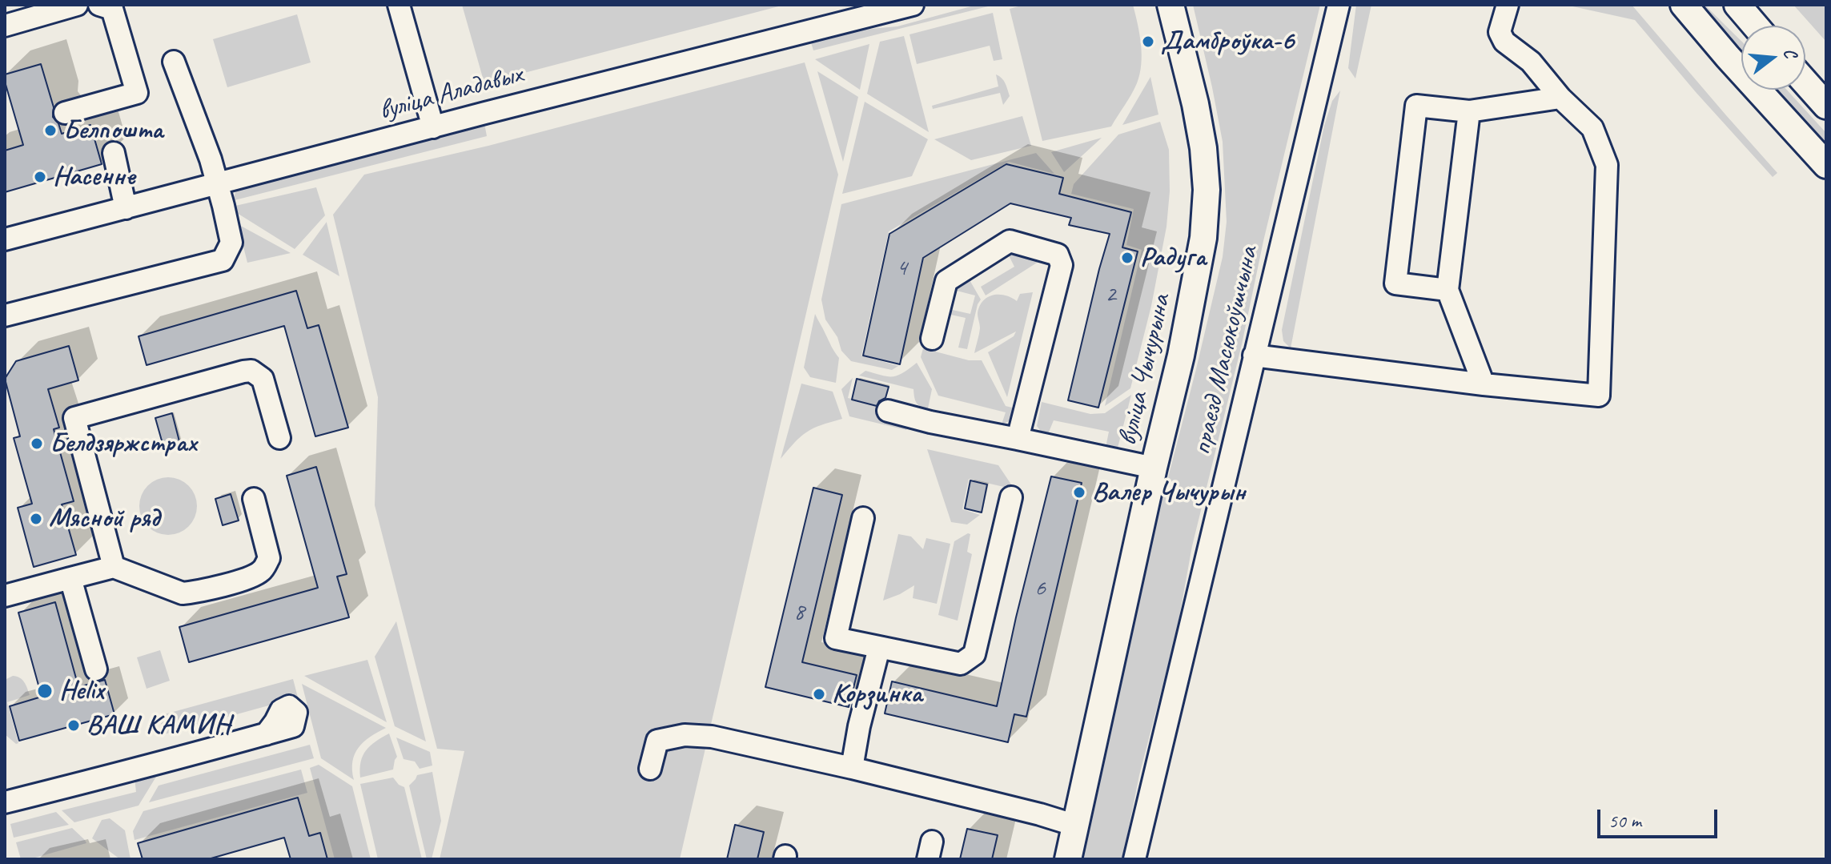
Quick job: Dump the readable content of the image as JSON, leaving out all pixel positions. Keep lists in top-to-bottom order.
{
  "streets": {
    "main road": ["вуліца Чычурына"],
    "street": ["вуліца Аладавых", "праезд Масюкоўшчына"]
  },
  "places": [
    "Дамброўка-6",
    "Белпошта",
    "Насенне",
    "Радуга",
    "Белдзяржстрах",
    "Валер Чычурын",
    "Мясной ряд",
    "Helix",
    "Корзинка",
    "ВАШ КАМИН"
  ],
  "house_numbers": [
    "4",
    "2",
    "6",
    "8"
  ],
  "scale_bar": "50 m",
  "north": "right"
}
